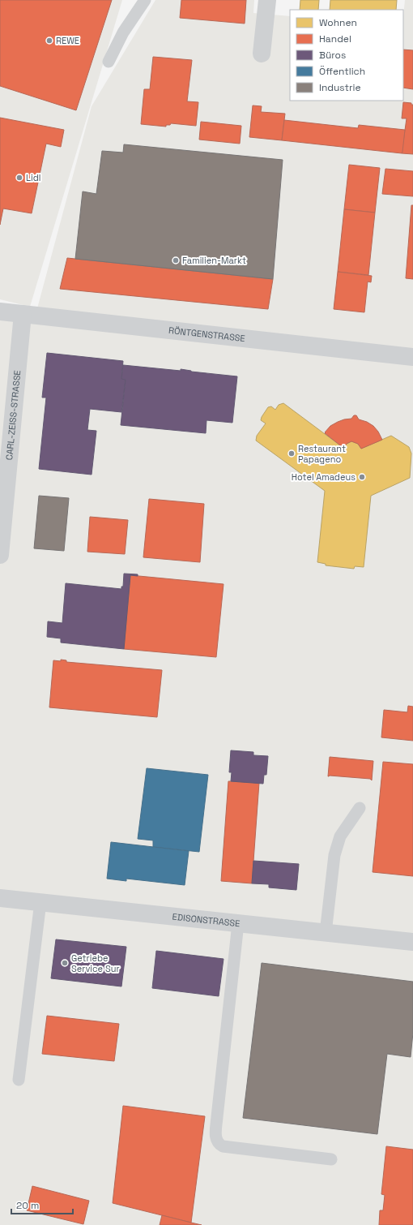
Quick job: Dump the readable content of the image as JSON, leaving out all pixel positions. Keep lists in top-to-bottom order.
{
  "streets": {
    "street": ["RÖNTGENSTRASSE", "CARL-ZEISS-STRASSE", "EDISONSTRASSE"]
  },
  "crossings": [
    ["RÖNTGENSTRASSE", "CARL-ZEISS-STRASSE"]
  ],
  "places": [
    "REWE",
    "Lidl",
    "Familien-Markt",
    "Restaurant Papageno",
    "Hotel Amadeus",
    "Getriebe Service Sur"
  ],
  "legend": [
    "Wohnen",
    "Handel",
    "Büros",
    "Öffentlich",
    "Industrie"
  ],
  "scale_bar": "20 m"
}
